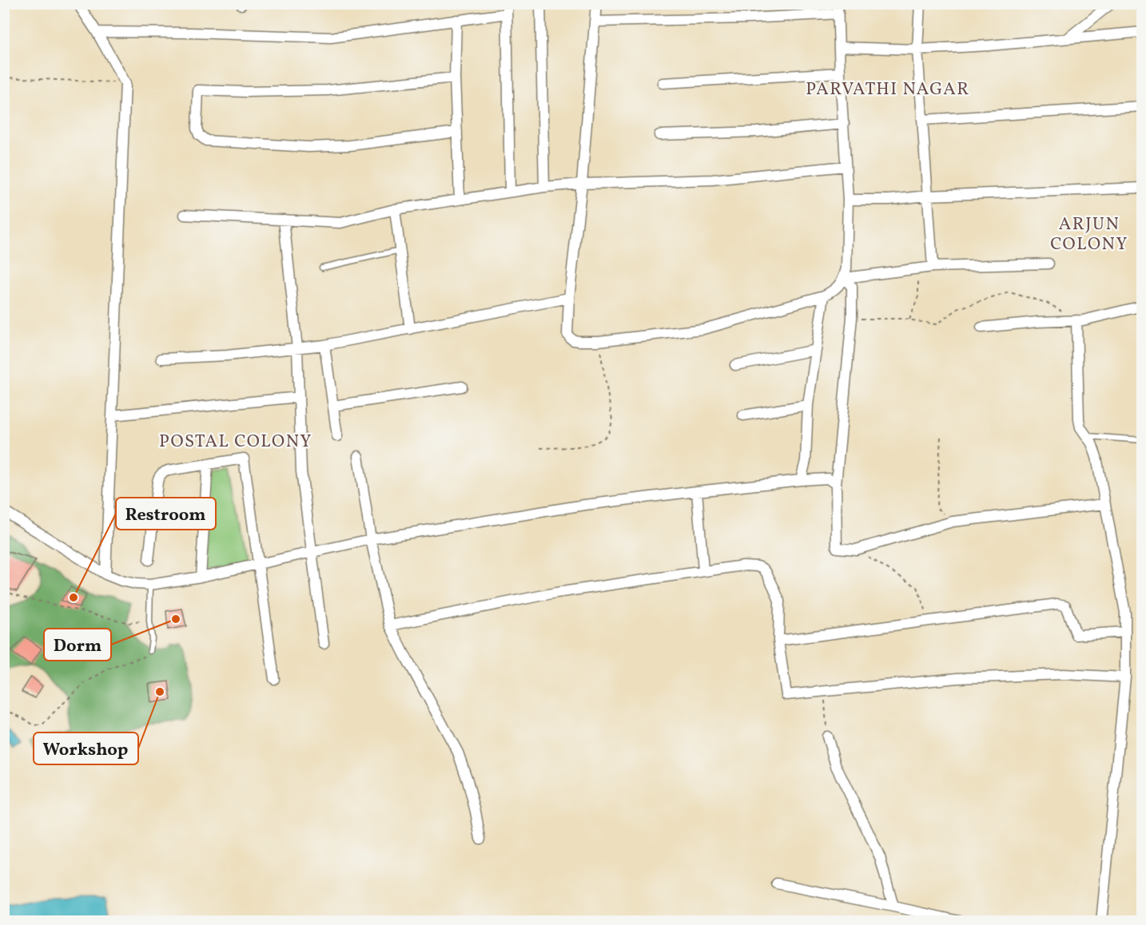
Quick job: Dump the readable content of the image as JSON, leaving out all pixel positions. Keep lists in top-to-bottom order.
{
  "districts": ["PARVATHI NAGAR", "ARJUN COLONY", "POSTAL COLONY"],
  "places": ["Restroom", "Dorm", "Workshop"]
}
